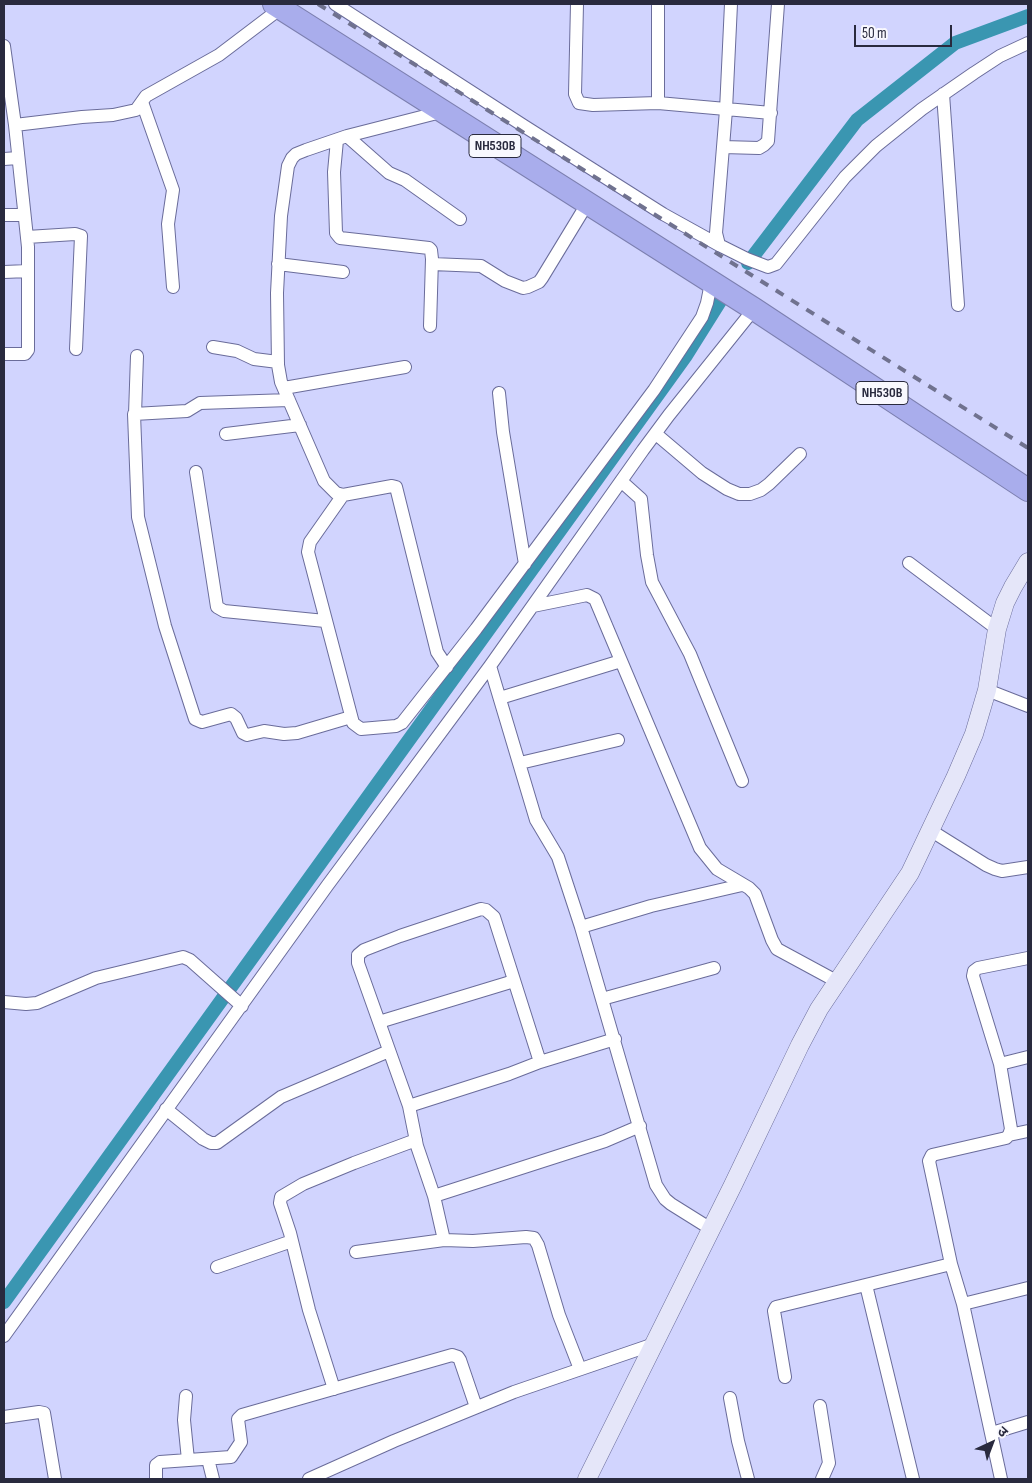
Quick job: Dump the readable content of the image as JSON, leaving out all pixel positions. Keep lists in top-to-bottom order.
{
  "streets": {
    "highway": ["NH530B"]
  },
  "scale_bar": "50 m",
  "north": "top right"
}
